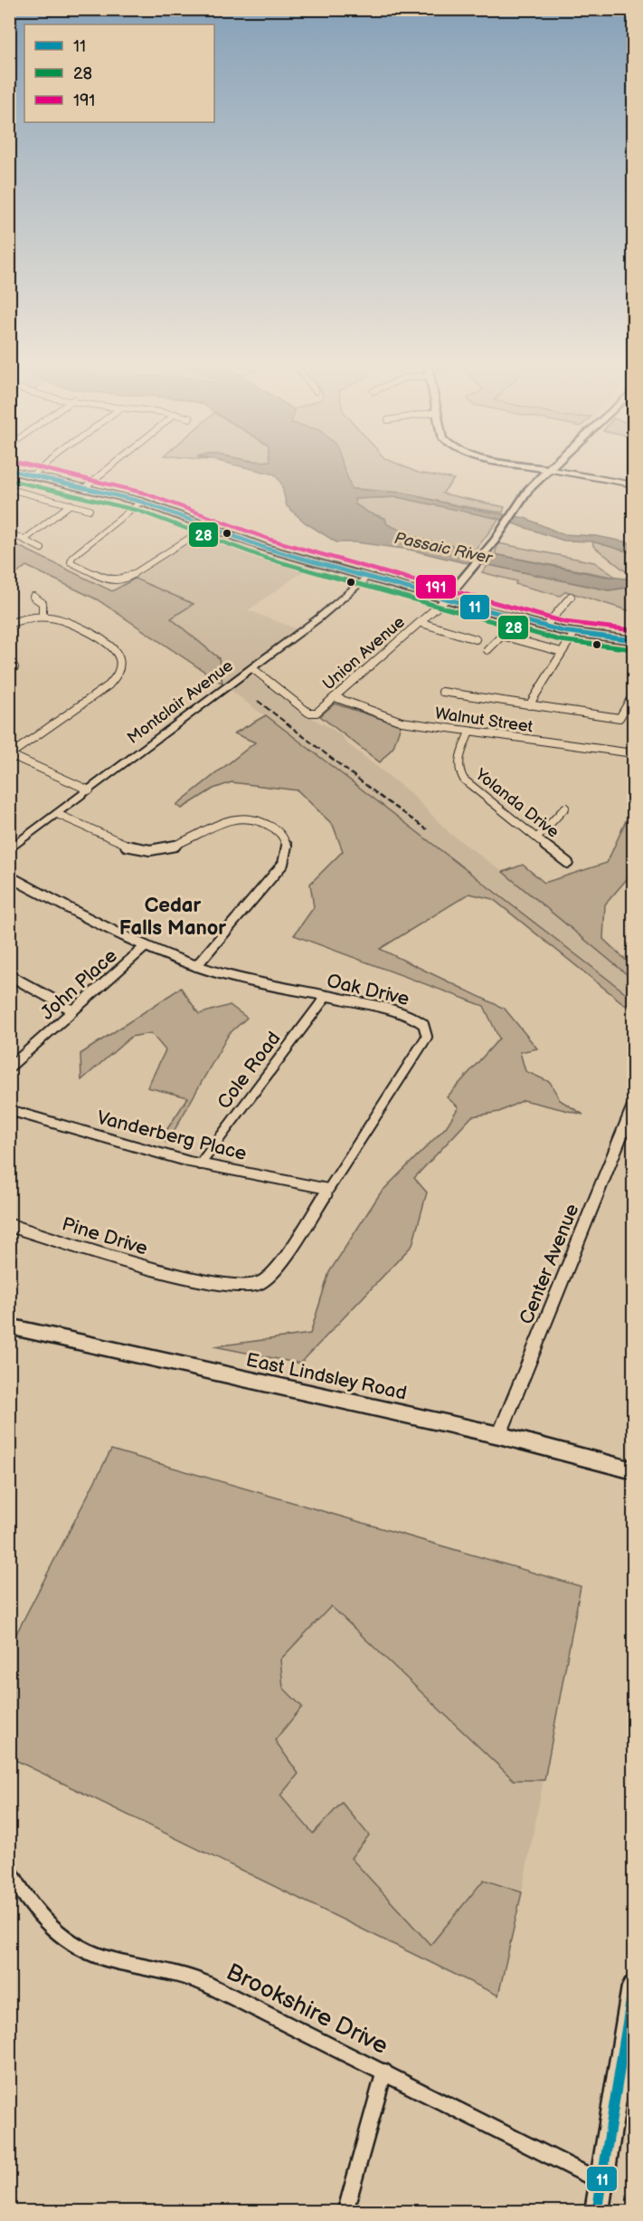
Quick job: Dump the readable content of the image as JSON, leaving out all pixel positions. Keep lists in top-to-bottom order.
{
  "streets": {
    "main road": ["Union Avenue", "East Lindsley Road"],
    "street": [
      "Montclair Avenue",
      "Walnut Street",
      "Yolanda Drive",
      "John Place",
      "Oak Drive",
      "Cole Road",
      "Vanderberg Place",
      "Pine Drive",
      "Center Avenue",
      "Brookshire Drive"
    ]
  },
  "crossings": [
    ["Union Avenue", "Montclair Avenue"],
    ["Union Avenue", "Walnut Street"],
    ["Walnut Street", "Yolanda Drive"],
    ["John Place", "Oak Drive"],
    ["Oak Drive", "Cole Road"],
    ["Oak Drive", "Vanderberg Place"],
    ["Oak Drive", "Pine Drive"],
    ["Cole Road", "Vanderberg Place"],
    ["Center Avenue", "East Lindsley Road"]
  ],
  "districts": ["Cedar Falls Manor"],
  "water": ["Passaic River"],
  "lines": ["transit line 191", "transit line 11", "transit line 28"],
  "legend": ["11", "28", "191"]
}
